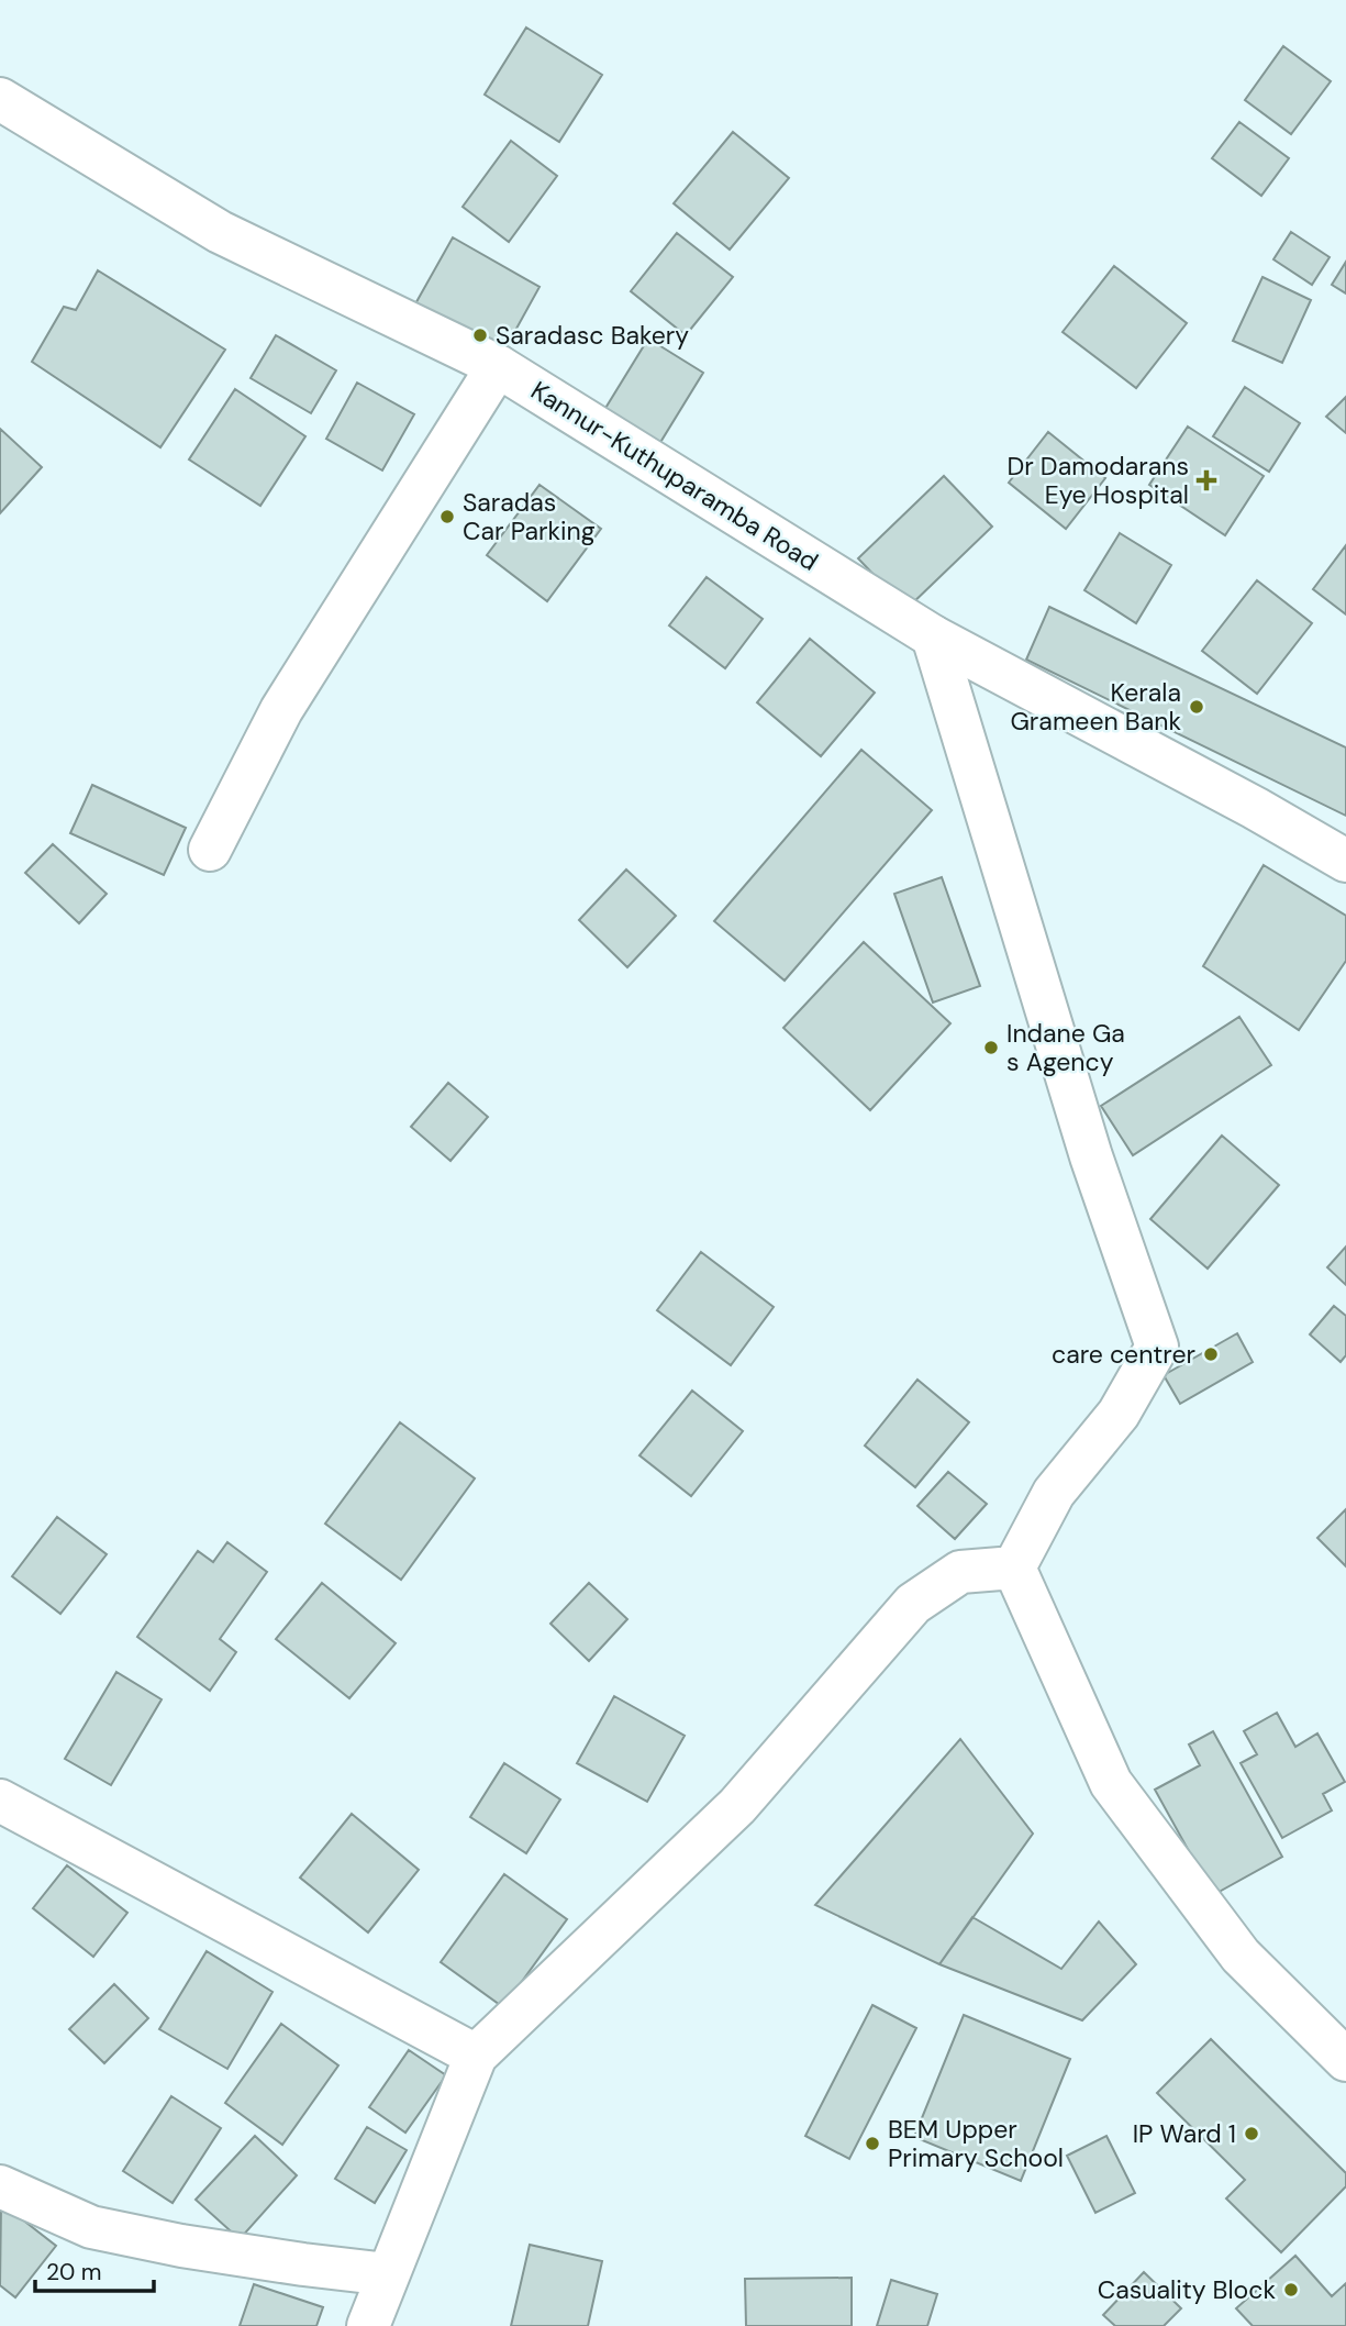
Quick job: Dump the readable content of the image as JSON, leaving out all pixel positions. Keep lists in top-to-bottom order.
{
  "streets": {
    "street": ["Kannur-Kuthuparamba Road"]
  },
  "places": {
    "other": [
      "Saradasc Bakery",
      "Saradas Car Parking",
      "Kerala Grameen Bank",
      "Indane Ga s Agency",
      "care centrer",
      "IP Ward 1",
      "BEM Upper Primary School",
      "Casuality Block"
    ],
    "health": ["Dr Damodarans Eye Hospital"]
  },
  "scale_bar": "20 m"
}
